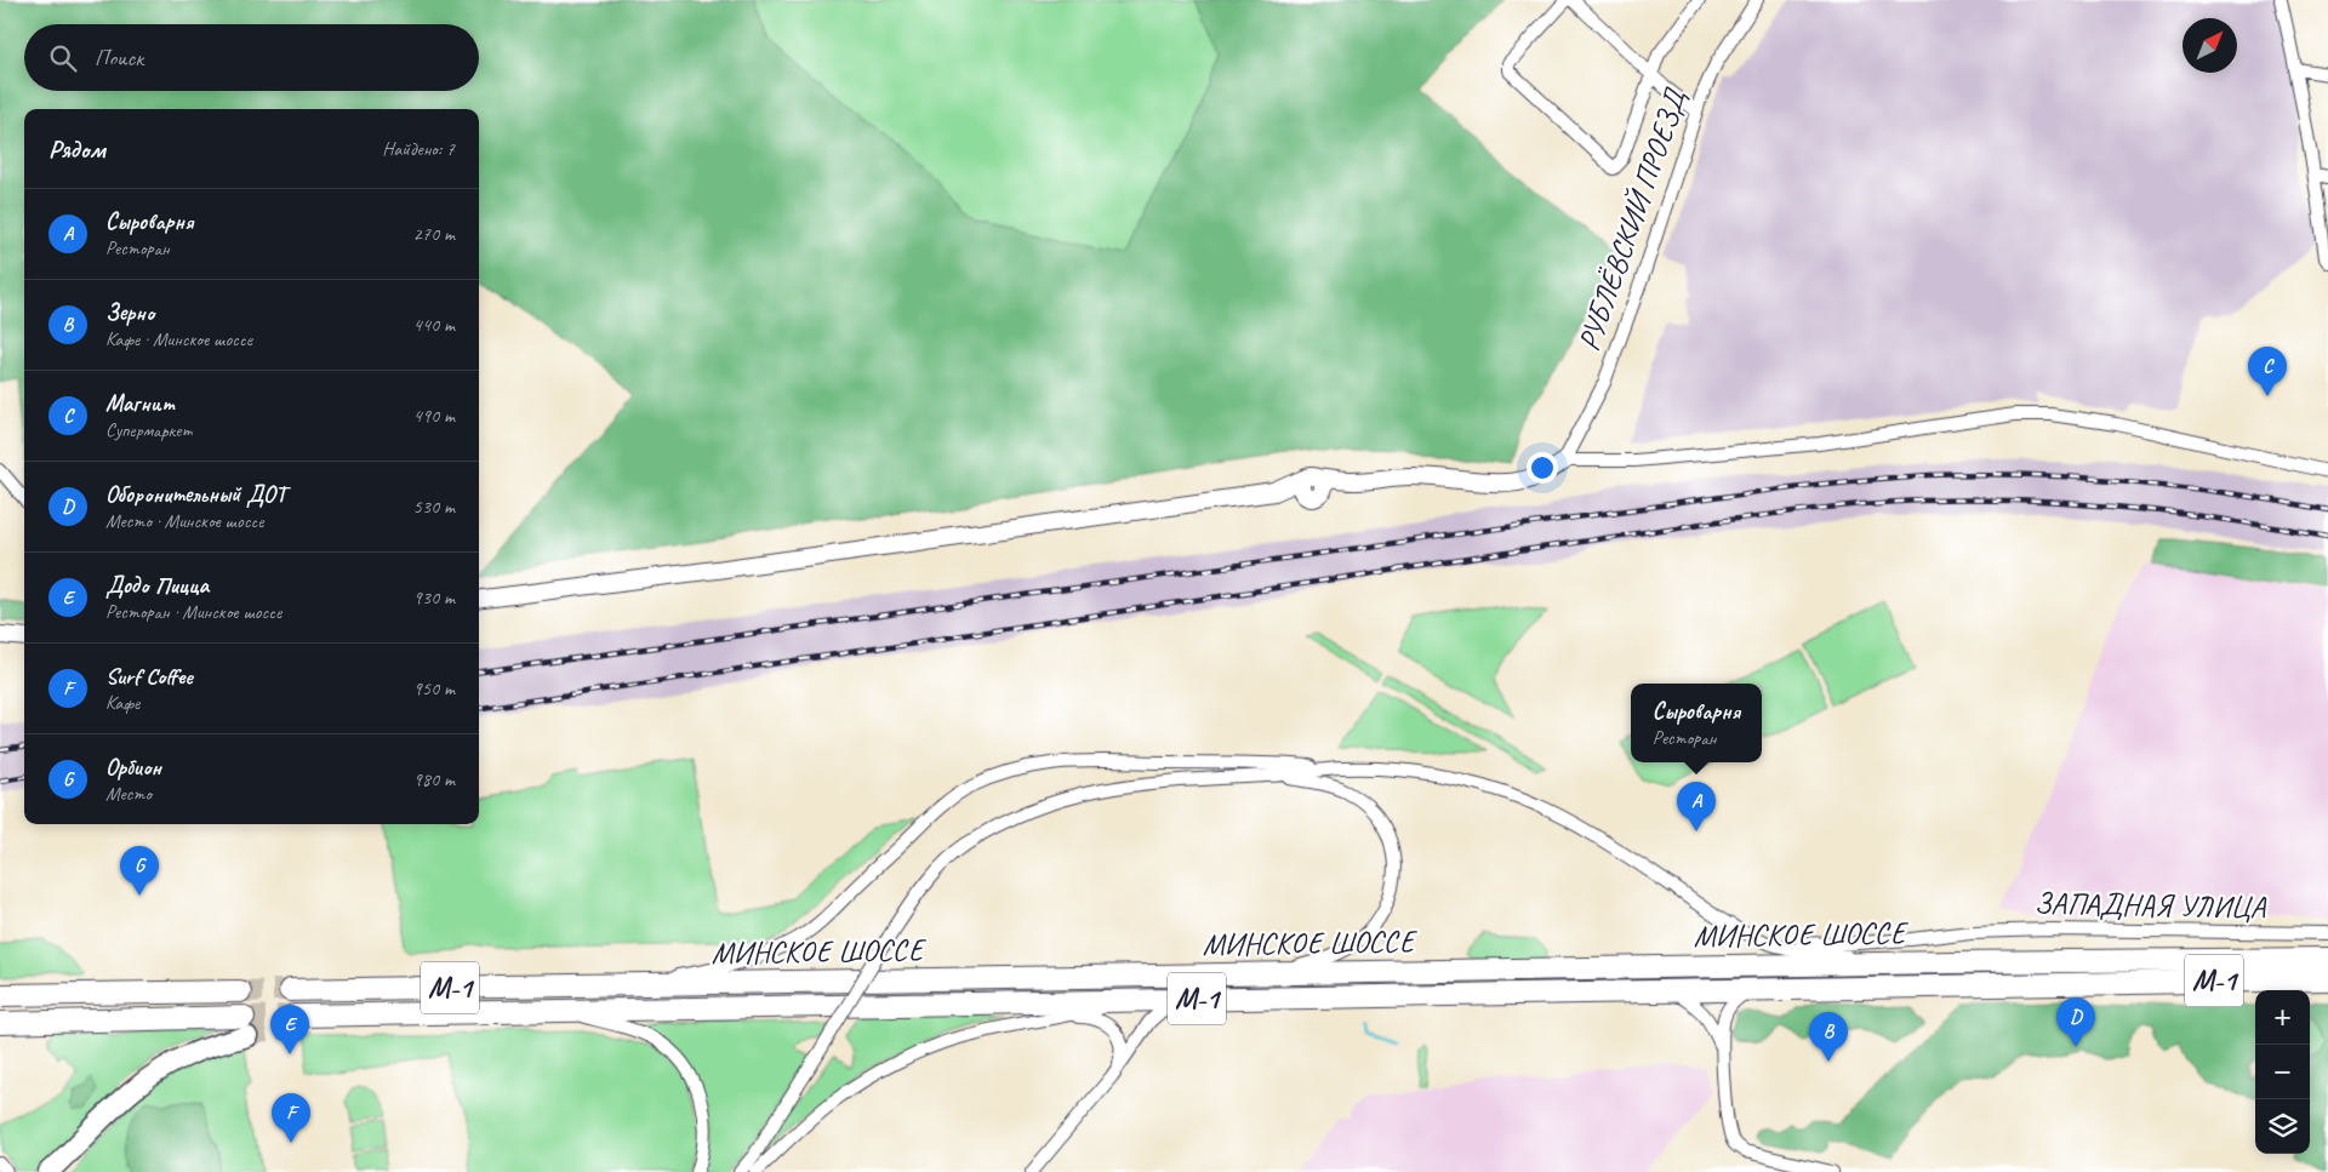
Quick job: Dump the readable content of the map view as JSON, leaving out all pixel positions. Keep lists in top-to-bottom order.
{
  "streets": {
    "highway": ["МИНСКОЕ ШОССЕ", "М-1"],
    "street": ["РУБЛЁВСКИЙ ПРОЕЗД", "ЗАПАДНАЯ УЛИЦА"]
  },
  "north": "top right",
  "page": {
    "search": "Поиск",
    "heading": ["Рядом", "Найдено: 7"],
    "list": [
      {
        "mark": "A",
        "name": "Сыроварня",
        "note": "Ресторан",
        "value": "270 m"
      },
      {
        "mark": "B",
        "name": "Зерно",
        "note": "Кафе · Минское шоссе",
        "value": "440 m"
      },
      {
        "mark": "C",
        "name": "Магнит",
        "note": "Супермаркет",
        "value": "490 m"
      },
      {
        "mark": "D",
        "name": "Оборонительный ДОТ",
        "note": "Место · Минское шоссе",
        "value": "530 m"
      },
      {
        "mark": "E",
        "name": "Додо Пицца",
        "note": "Ресторан · Минское шоссе",
        "value": "930 m"
      },
      {
        "mark": "F",
        "name": "Surf Coffee",
        "note": "Кафе",
        "value": "950 m"
      },
      {
        "mark": "G",
        "name": "Орбион",
        "note": "Место",
        "value": "980 m"
      }
    ],
    "pins": [
      "C",
      "A",
      "G",
      "D",
      "E",
      "B",
      "F"
    ],
    "popup": ["Сыроварня", "Ресторан"],
    "map_buttons": ["+", "−"]
  }
}
